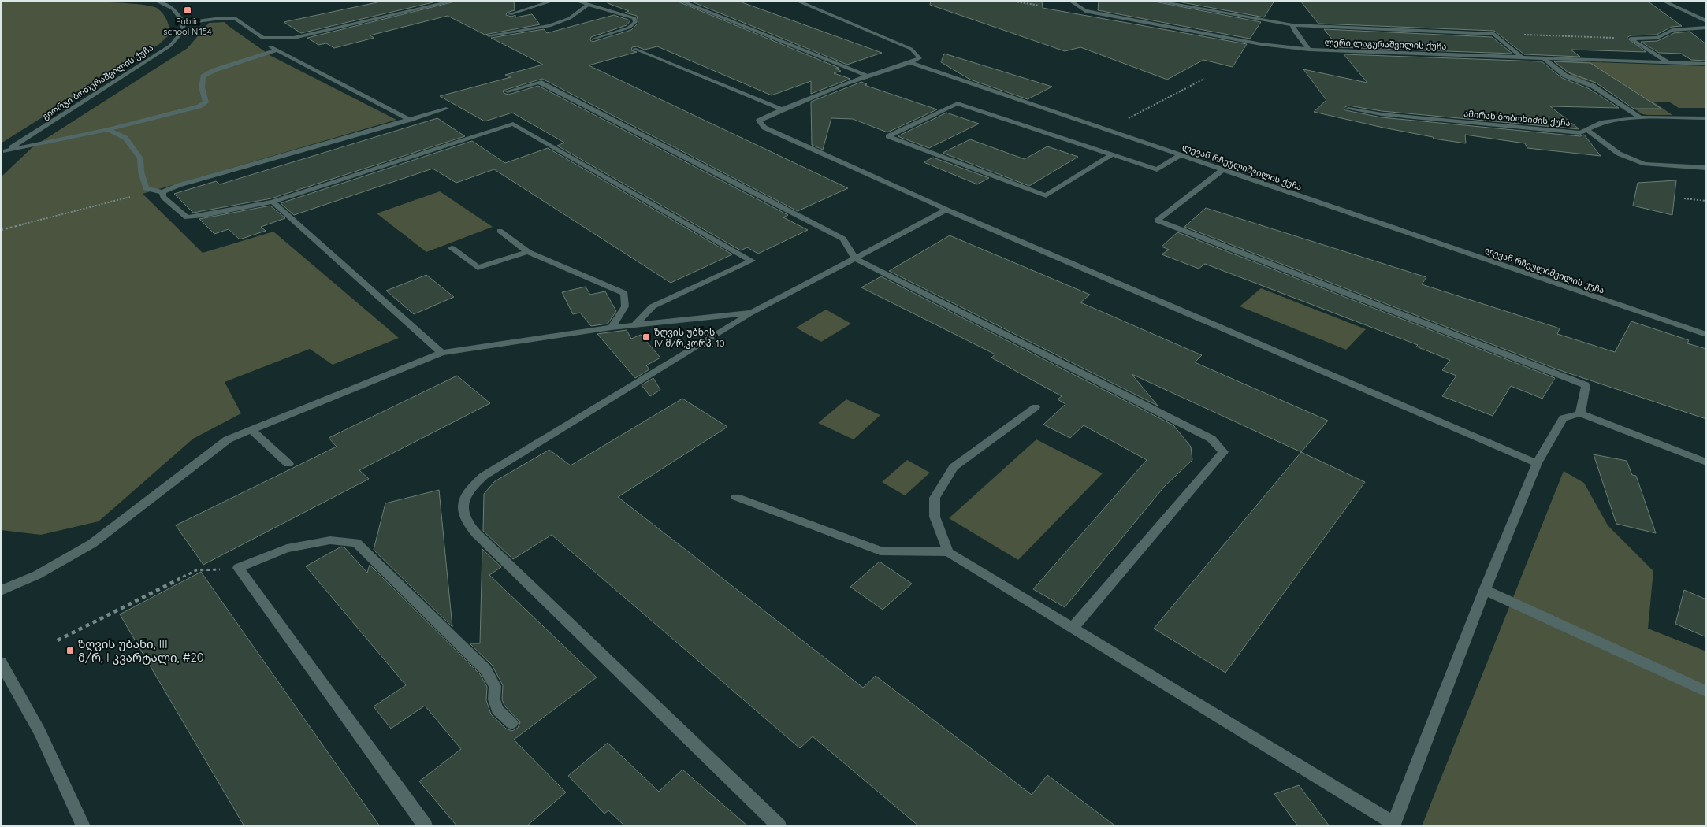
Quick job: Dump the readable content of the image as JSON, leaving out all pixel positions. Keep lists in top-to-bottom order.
{
  "streets": {
    "street": [
      "ლერი ლაგურაშვილის ქუჩა",
      "გიორგი ბოთერაშვილის ქუჩა",
      "ამირან ბობოხიძის ქუჩა",
      "ლევან რჩეულიშვილის ქუჩა"
    ]
  },
  "places": {
    "transit": ["Public school N.154", "ზღვის უბნის, IV მ/რ,კორპ. 10", "ზღვის უბანი, III მ/რ, I კვარტალი, #20"]
  }
}
